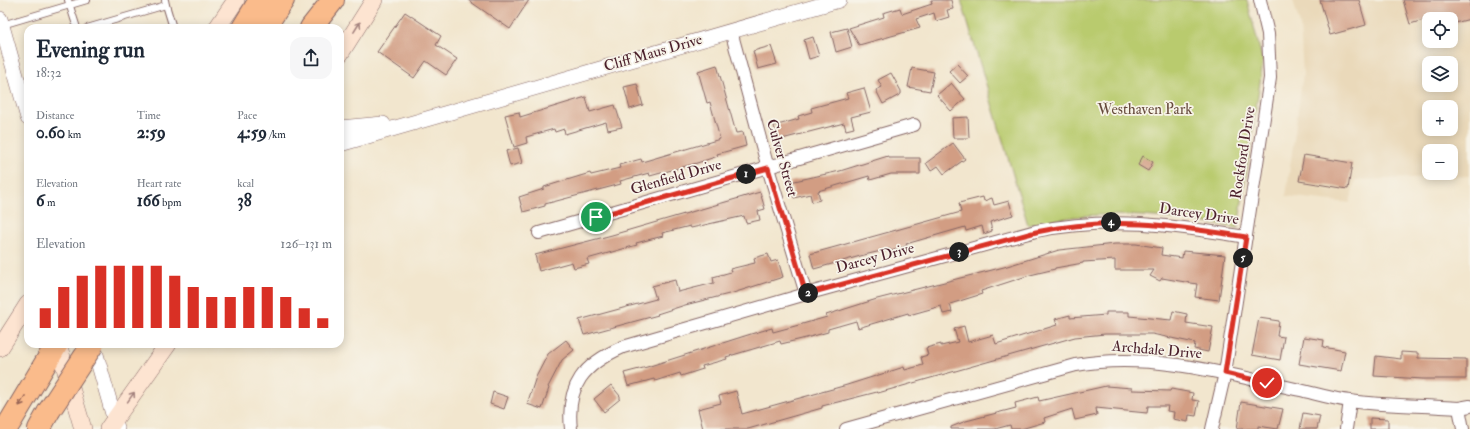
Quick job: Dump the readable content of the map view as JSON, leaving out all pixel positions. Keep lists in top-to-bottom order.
{
  "streets": {
    "street": [
      "Cliff Maus Drive",
      "Rockford Drive",
      "Culver Street",
      "Glenfield Drive",
      "Darcey Drive",
      "Archdale Drive"
    ]
  },
  "crossings": [
    ["Cliff Maus Drive", "Culver Street"],
    ["Rockford Drive", "Darcey Drive"],
    ["Rockford Drive", "Archdale Drive"],
    ["Culver Street", "Glenfield Drive"],
    ["Culver Street", "Darcey Drive"]
  ],
  "parks": ["Westhaven Park"],
  "page": {
    "map_buttons": ["+", "−"],
    "heading": ["Evening run", "18:32"],
    "stats": [
      ["Distance", "0.60 km"],
      ["Time", "2:59"],
      ["Pace", "4:59 /km"],
      ["Elevation", "6 m"],
      ["Heart rate", "166 bpm"],
      ["kcal", "38"]
    ],
    "pins": [
      "1",
      "4",
      "3",
      "5",
      "2"
    ],
    "chart": ["Elevation", "126–131 m"]
  }
}
